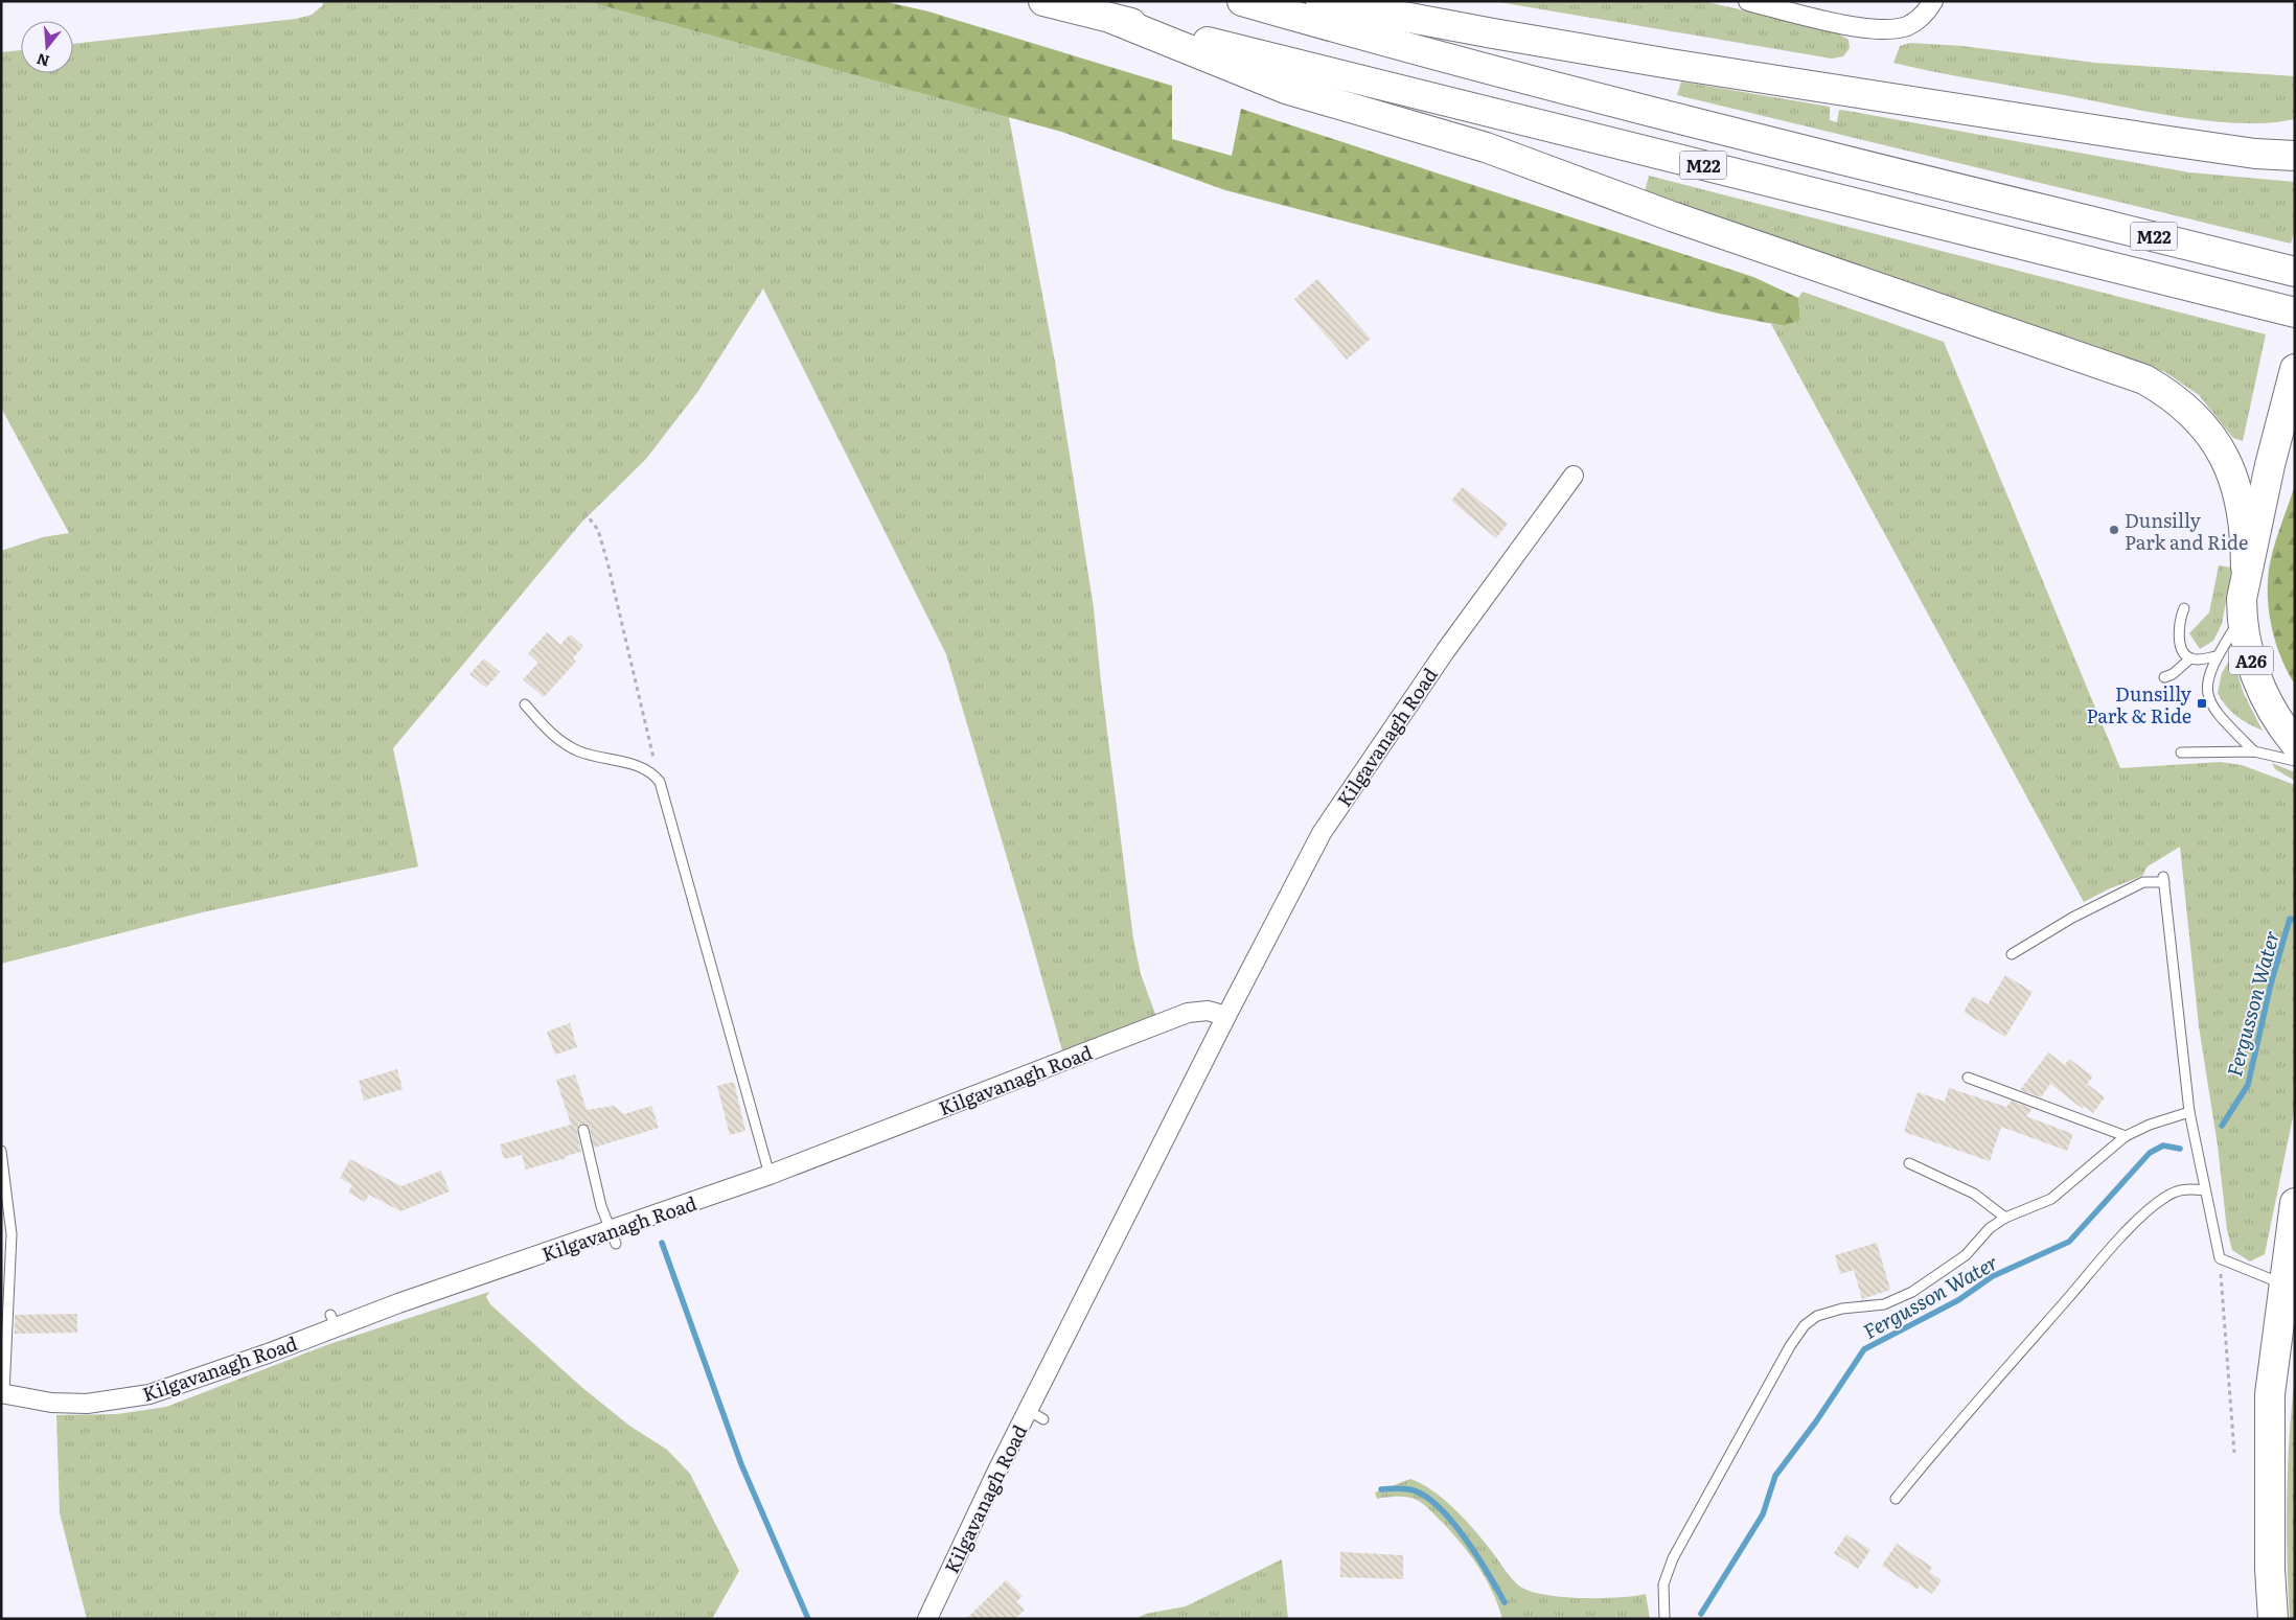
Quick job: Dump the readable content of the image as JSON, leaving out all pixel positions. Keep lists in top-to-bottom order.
{
  "streets": {
    "highway": ["M22", "A26"],
    "street": ["Kilgavanagh Road"]
  },
  "water": ["Fergusson Water"],
  "places": {
    "other": ["Dunsilly Park and Ride"],
    "transit": ["Dunsilly Park & Ride"]
  },
  "north": "bottom"
}
